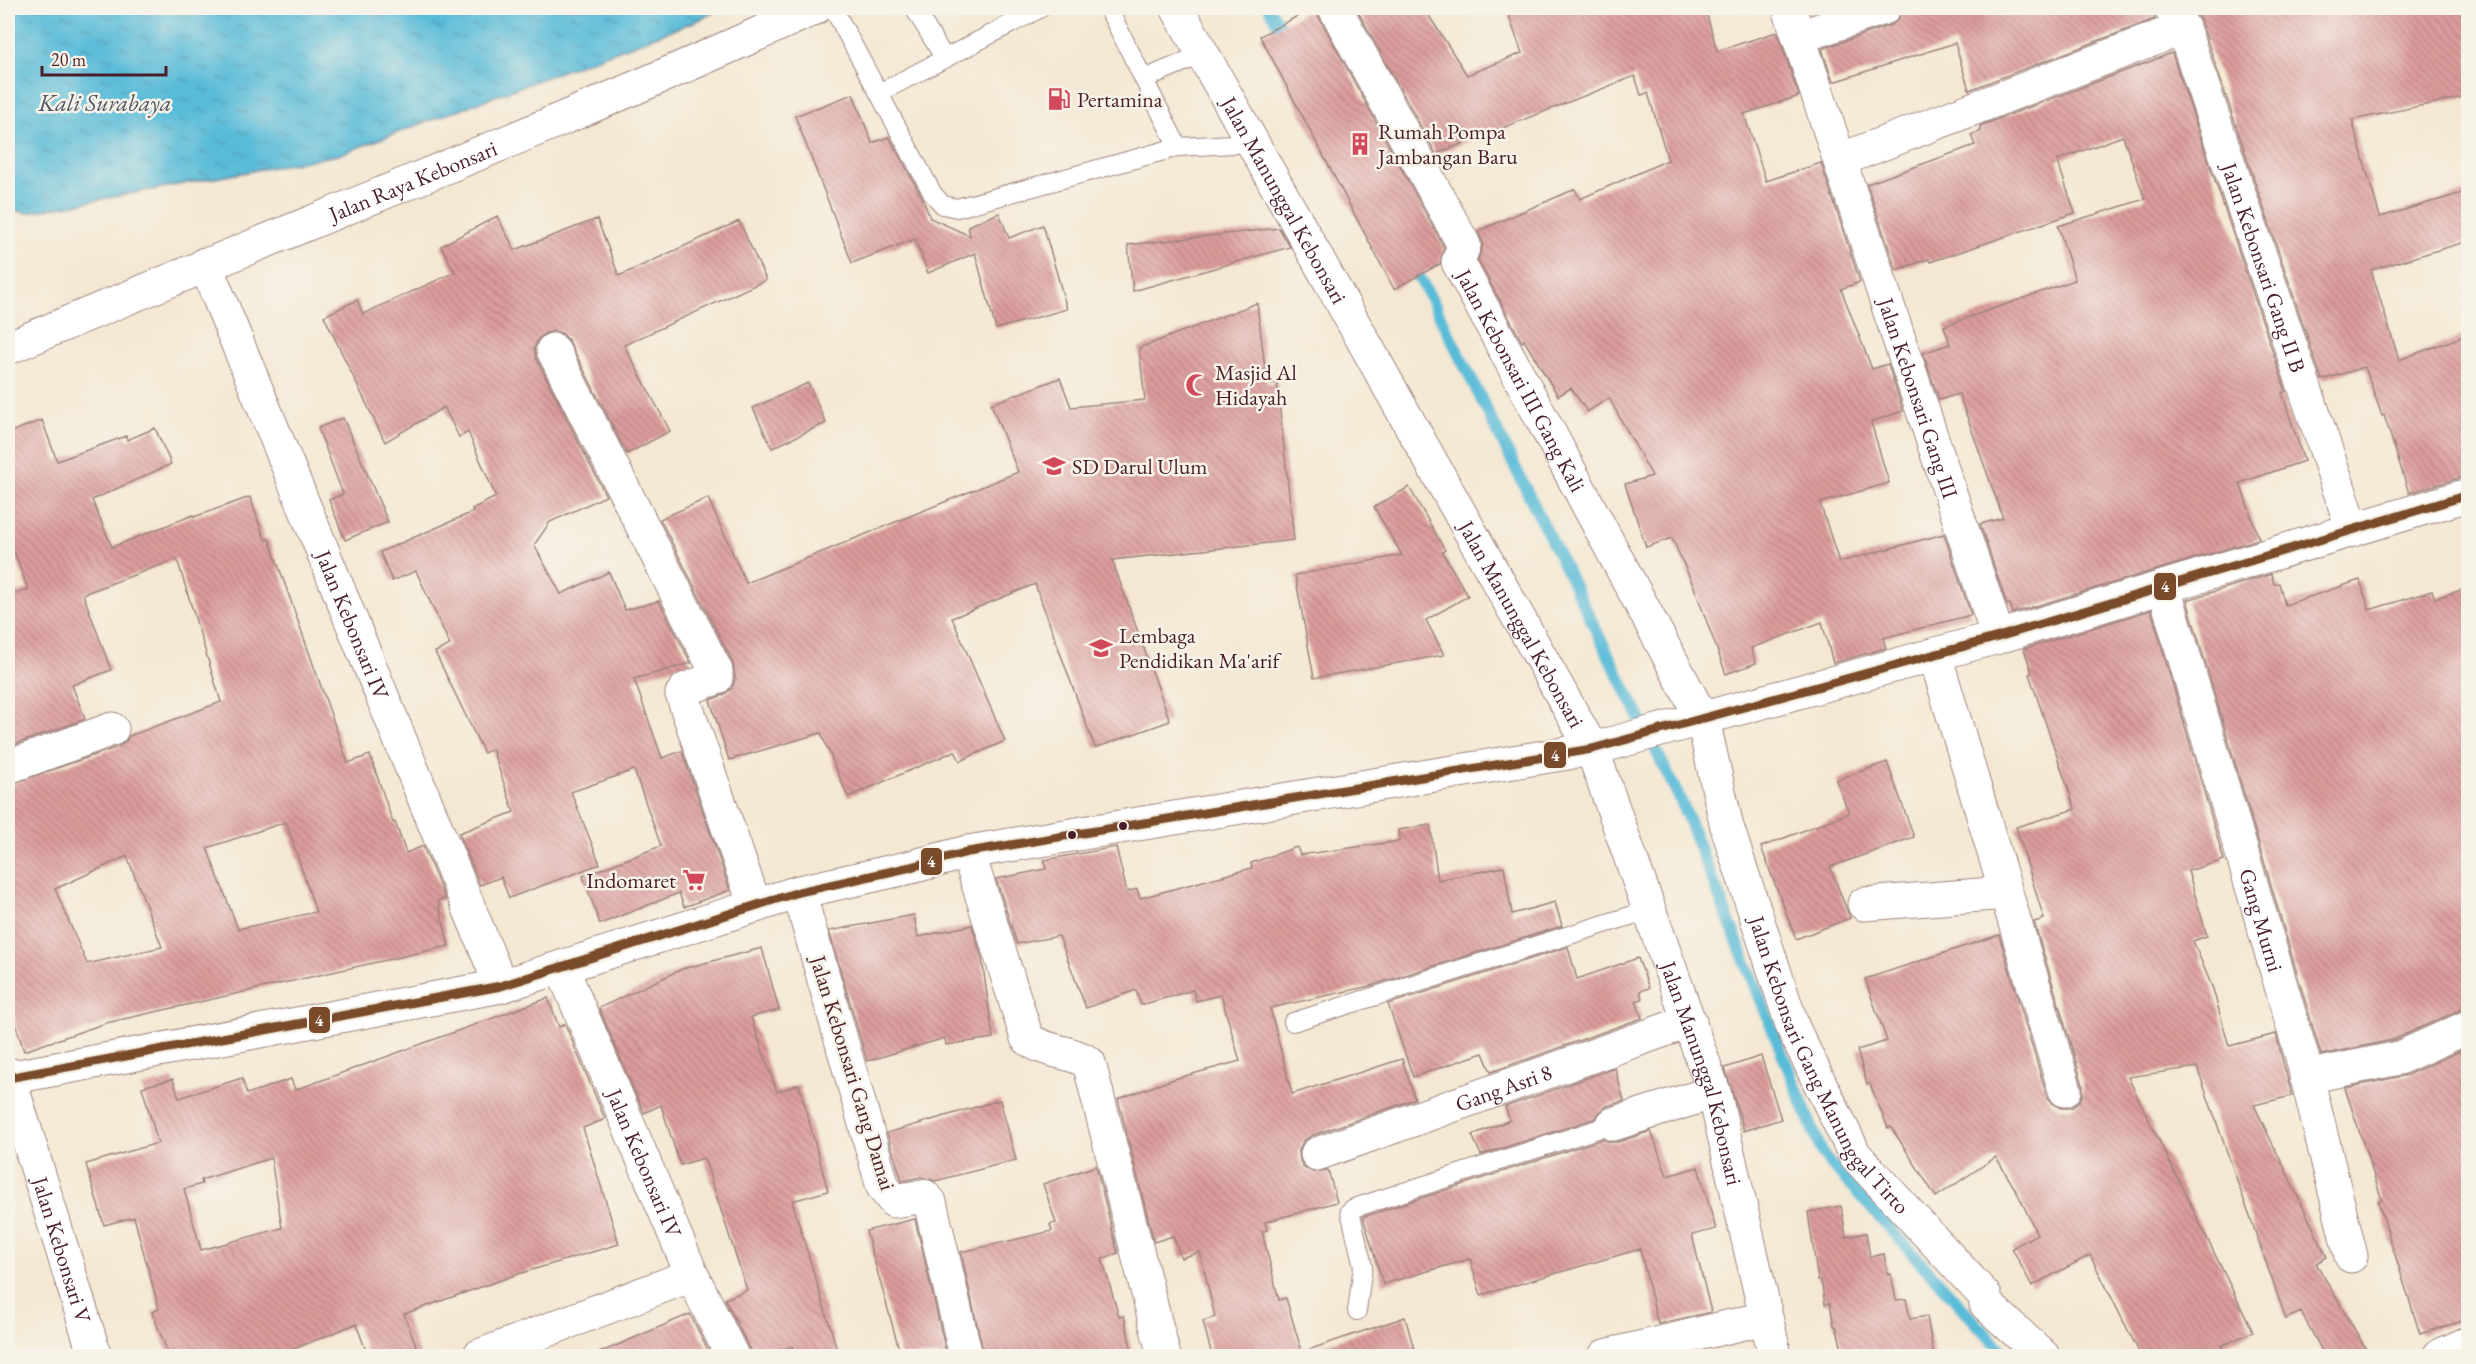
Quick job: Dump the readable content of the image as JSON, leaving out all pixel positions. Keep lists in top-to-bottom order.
{
  "streets": {
    "street": [
      "Jalan Raya Kebonsari",
      "Jalan Manunggal Kebonsari",
      "Jalan Kebonsari Gang II B",
      "Jalan Kebonsari III Gang Kali",
      "Jalan Kebonsari Gang III",
      "Jalan Kebonsari IV",
      "Gang Murni",
      "Jalan Kebonsari Gang Manunggal Tirto",
      "Jalan Kebonsari Gang Damai",
      "Gang Asri 8",
      "Jalan Kebonsari V"
    ]
  },
  "crossings": [
    ["Jalan Raya Kebonsari", "Jalan Kebonsari IV"],
    ["Jalan Manunggal Kebonsari", "Gang Asri 8"],
    ["Jalan Kebonsari III Gang Kali", "Jalan Kebonsari Gang Manunggal Tirto"]
  ],
  "water": ["Kali Surabaya"],
  "places": {
    "fuel station": ["Pertamina"],
    "building": ["Rumah Pompa Jambangan Baru"],
    "mosque": ["Masjid Al Hidayah"],
    "school or university": ["SD Darul Ulum", "Lembaga Pendidikan Ma'arif"],
    "supermarket": ["Indomaret"]
  },
  "lines": ["transit line 4"],
  "scale_bar": "20 m"
}
